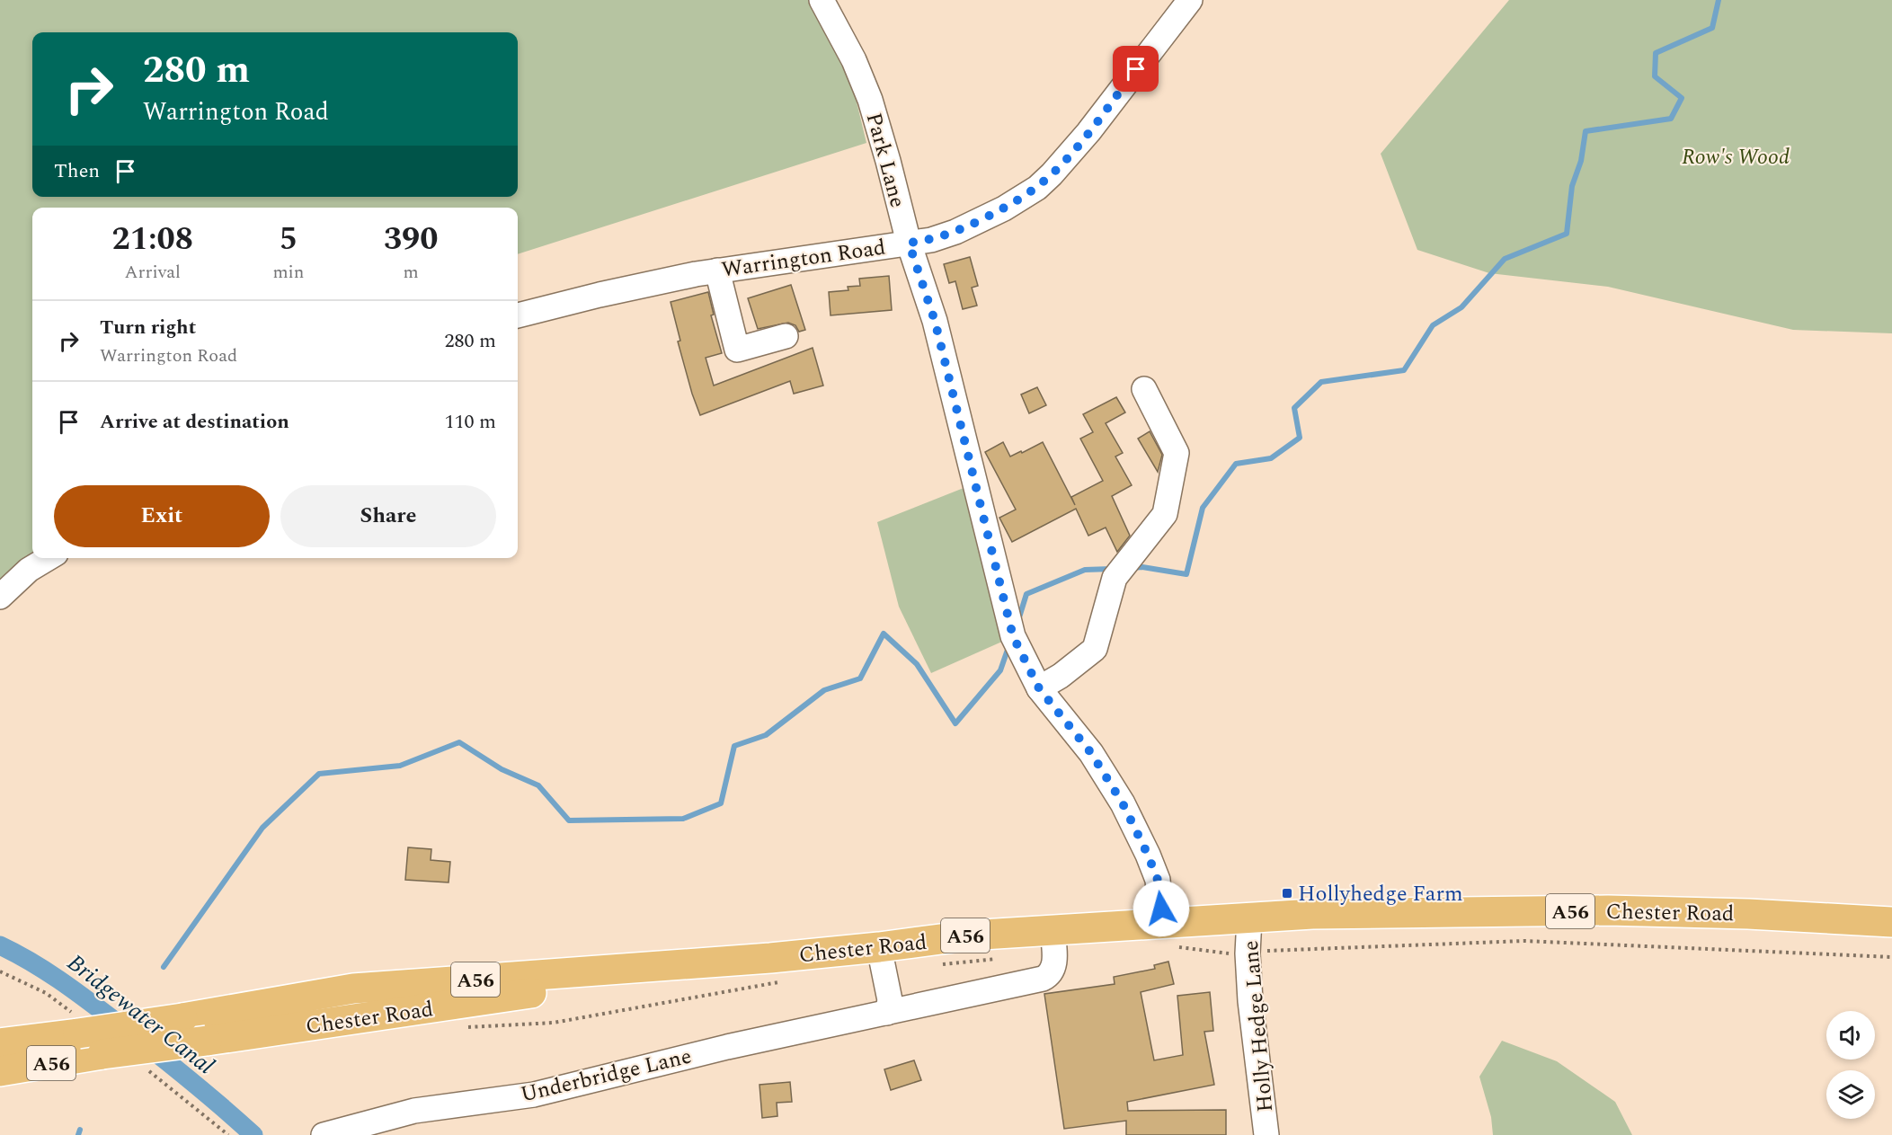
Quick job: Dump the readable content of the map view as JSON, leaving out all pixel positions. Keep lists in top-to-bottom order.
{
  "streets": {
    "highway": ["A56", "Chester Road"],
    "street": [
      "Park Lane",
      "Warrington Road",
      "Holly Hedge Lane",
      "Underbridge Lane"
    ]
  },
  "crossings": [
    ["Park Lane", "Warrington Road"],
    ["Park Lane", "Chester Road"],
    ["Chester Road", "Holly Hedge Lane"],
    ["Chester Road", "Underbridge Lane"]
  ],
  "water": ["Bridgewater Canal"],
  "parks": ["Row's Wood"],
  "places": {
    "transit": ["Hollyhedge Farm"]
  },
  "page": {
    "turn": ["280 m", "Warrington Road"],
    "then": "Then",
    "eta": [
      "21:08",
      "Arrival",
      "5",
      "min",
      "390",
      "m"
    ],
    "list": [
      {
        "name": "Turn right",
        "note": "Warrington Road",
        "value": "280 m"
      },
      {
        "name": "Arrive at destination",
        "value": "110 m"
      }
    ],
    "buttons": ["Exit", "Share"]
  }
}
